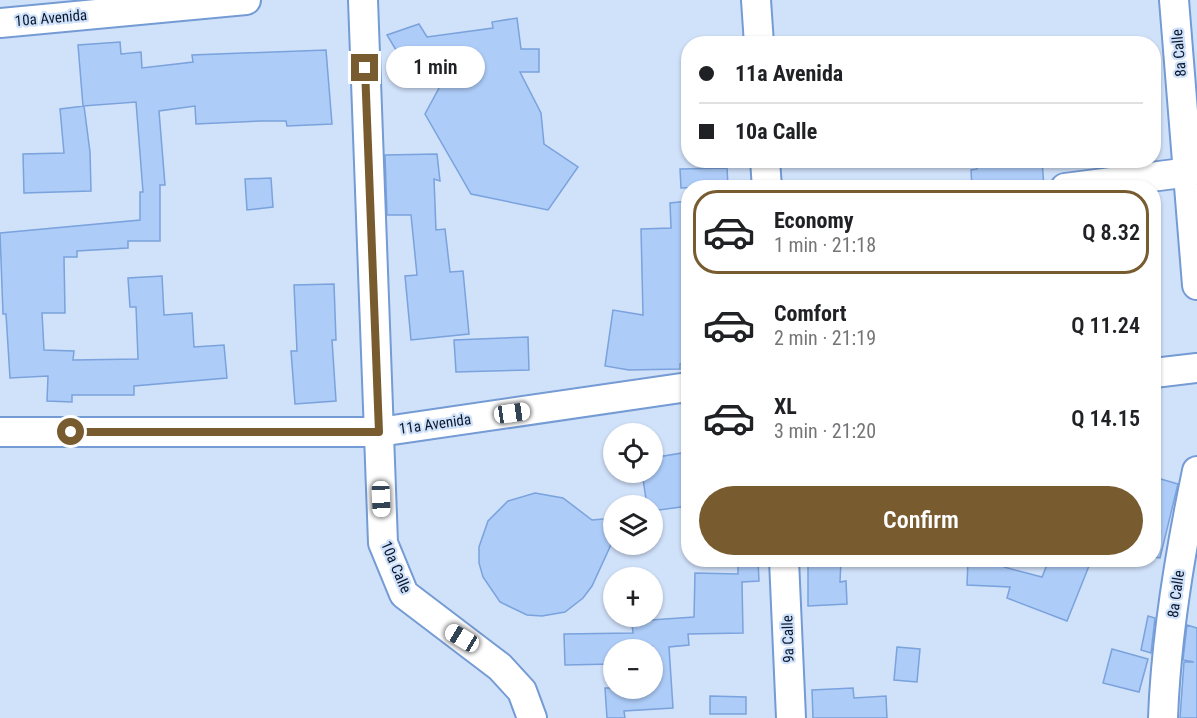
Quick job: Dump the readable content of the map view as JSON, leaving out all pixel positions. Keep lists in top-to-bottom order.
{
  "streets": {
    "street": [
      "10a Avenida",
      "8a Calle",
      "11a Avenida",
      "10a Calle",
      "9a Calle"
    ]
  },
  "crossings": [
    ["11a Avenida", "10a Calle"]
  ],
  "page": {
    "banner": ["11a Avenida", "10a Calle"],
    "bubble": "1 min",
    "list": [
      {
        "name": "Economy",
        "note": "1 min · 21:18",
        "value": "Q 8.32"
      },
      {
        "name": "Comfort",
        "note": "2 min · 21:19",
        "value": "Q 11.24"
      },
      {
        "name": "XL",
        "note": "3 min · 21:20",
        "value": "Q 14.15"
      }
    ],
    "map_buttons": ["+", "−"],
    "buttons": "Confirm"
  }
}
